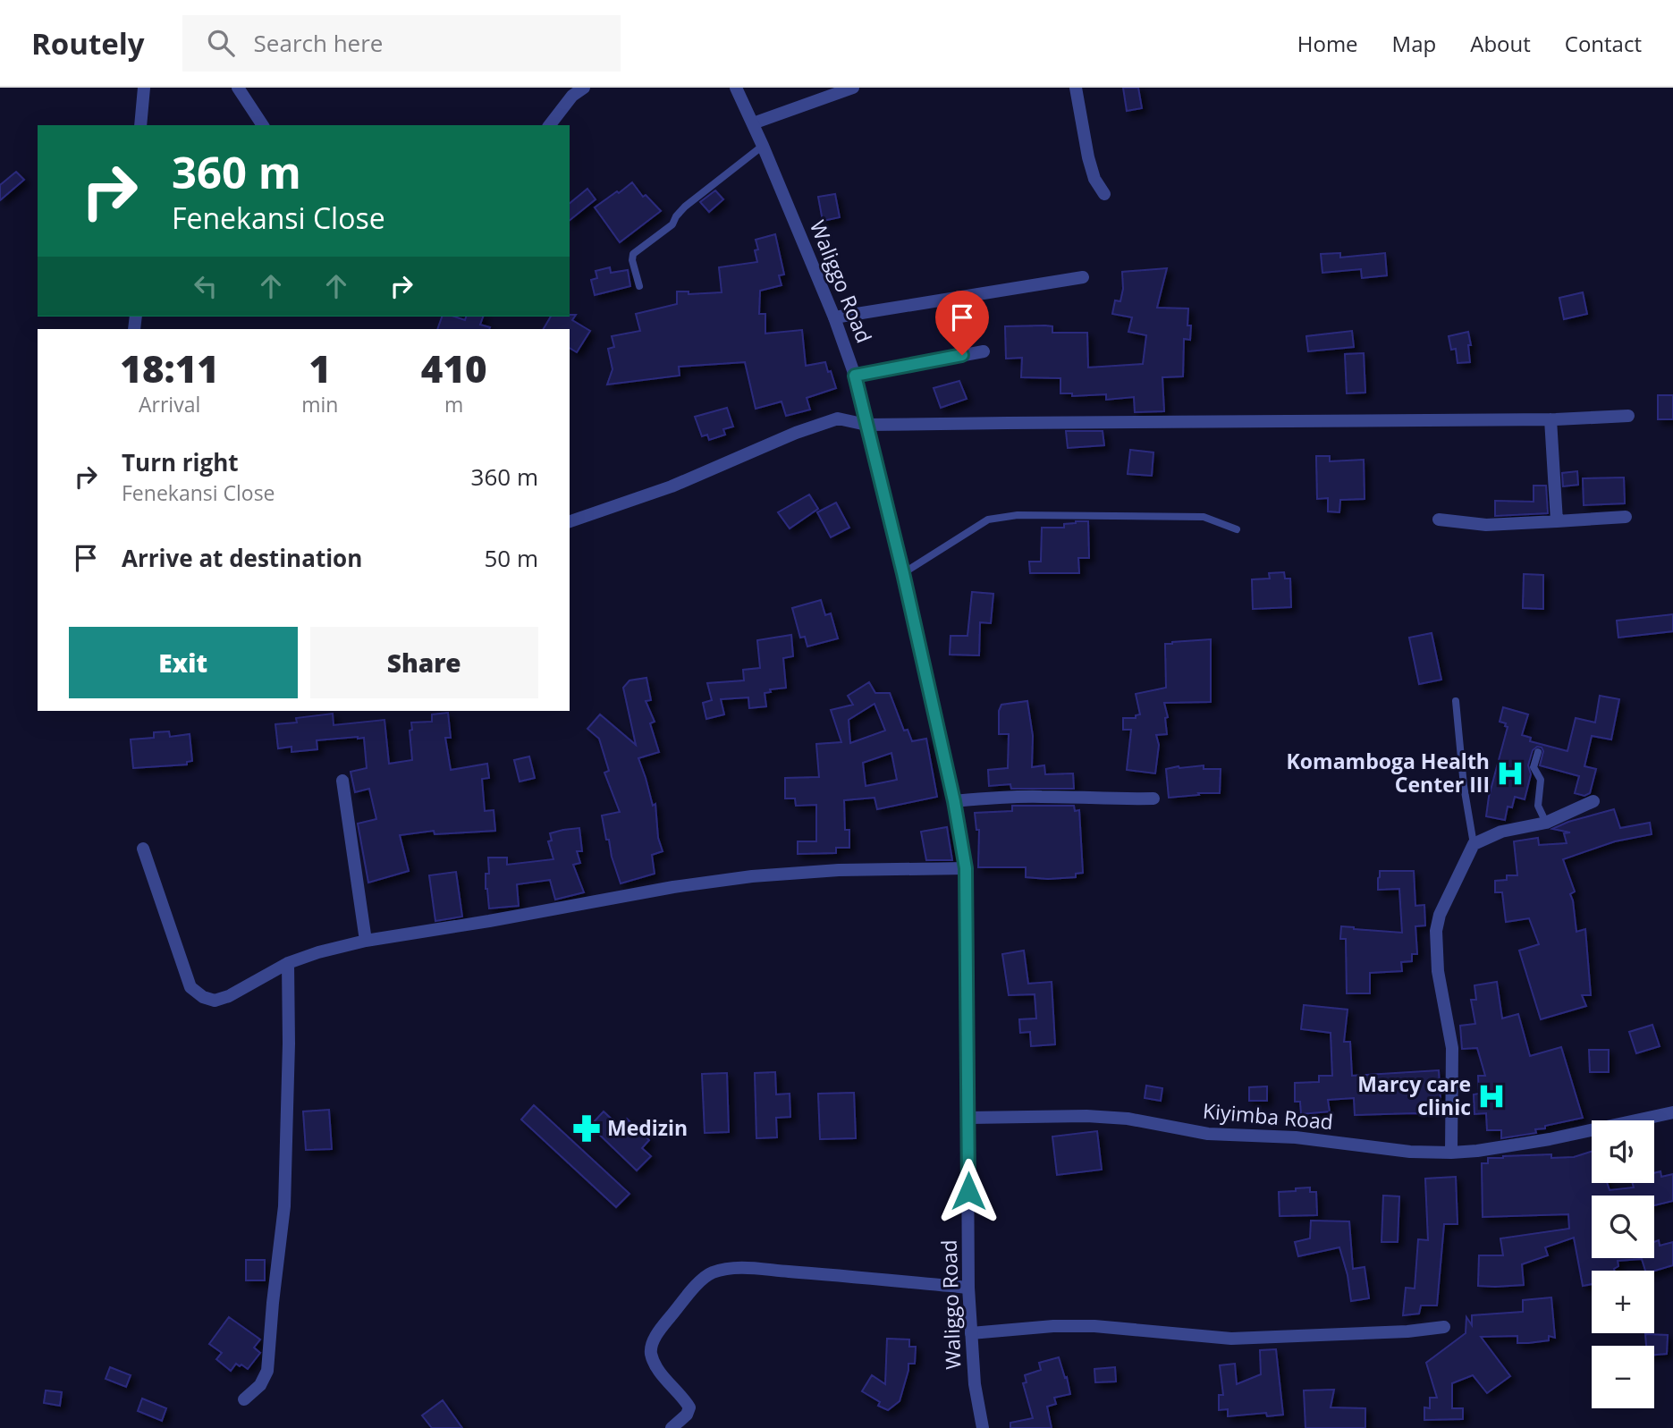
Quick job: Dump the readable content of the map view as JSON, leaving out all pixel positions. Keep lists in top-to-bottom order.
{
  "streets": {
    "street": ["Waliggo Road", "Kiyimba Road"]
  },
  "crossings": [
    ["Waliggo Road", "Kiyimba Road"]
  ],
  "places": {
    "hospital": ["Komamboga Health Center III", "Marcy care clinic"],
    "pharmacy": ["Medizin"]
  },
  "page": {
    "header": "Routely",
    "search": "Search here",
    "nav": [
      "Home",
      "Map",
      "About",
      "Contact"
    ],
    "turn": ["360 m", "Fenekansi Close"],
    "eta": [
      "18:11",
      "Arrival",
      "1",
      "min",
      "410",
      "m"
    ],
    "list": [
      {
        "name": "Turn right",
        "note": "Fenekansi Close",
        "value": "360 m"
      },
      {
        "name": "Arrive at destination",
        "value": "50 m"
      }
    ],
    "buttons": ["Exit", "Share"],
    "map_buttons": ["+", "−"]
  }
}
